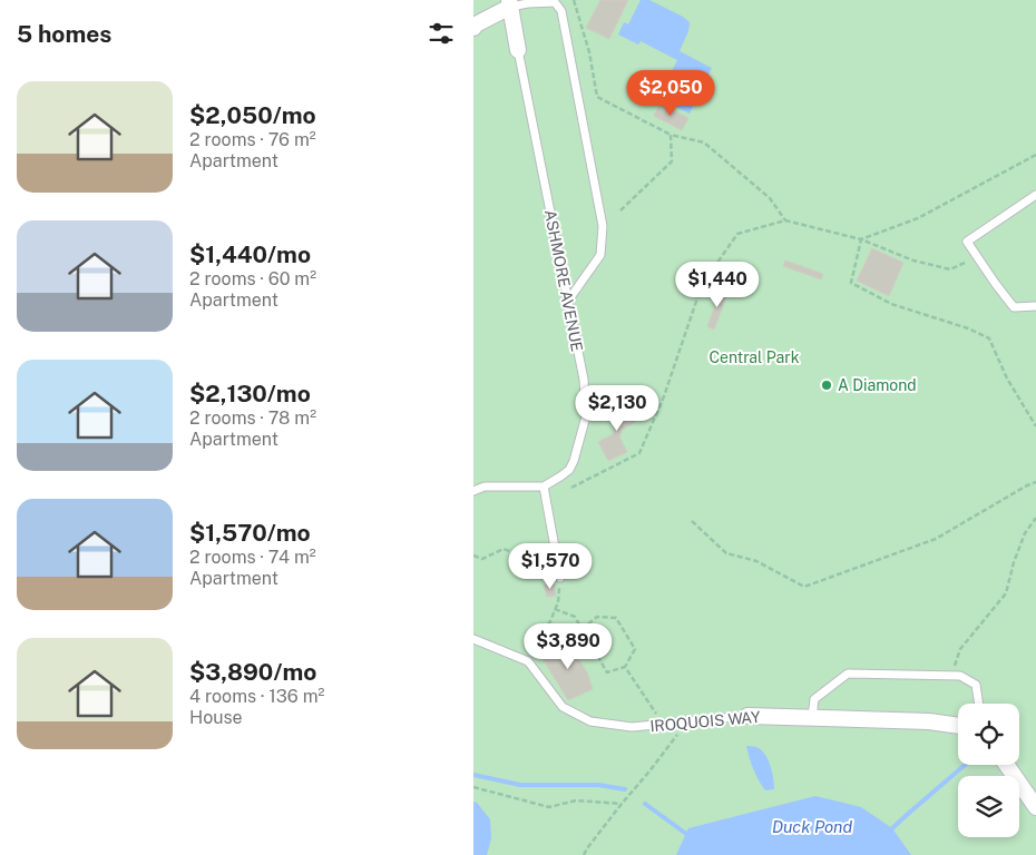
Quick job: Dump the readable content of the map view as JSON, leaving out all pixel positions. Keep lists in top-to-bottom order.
{
  "streets": {
    "street": ["ASHMORE AVENUE", "IROQUOIS WAY"]
  },
  "water": ["Duck Pond"],
  "parks": ["Central Park"],
  "places": ["A Diamond"],
  "page": {
    "heading": "5 homes",
    "list": [
      {
        "name": "$2,050/mo",
        "note": "2 rooms · 76 m² · Apartment"
      },
      {
        "name": "$1,440/mo",
        "note": "2 rooms · 60 m² · Apartment"
      },
      {
        "name": "$2,130/mo",
        "note": "2 rooms · 78 m² · Apartment"
      },
      {
        "name": "$1,570/mo",
        "note": "2 rooms · 74 m² · Apartment"
      },
      {
        "name": "$3,890/mo",
        "note": "4 rooms · 136 m² · House"
      }
    ],
    "price": [
      "$2,050",
      "$1,440",
      "$2,130",
      "$1,570",
      "$3,890"
    ]
  }
}
